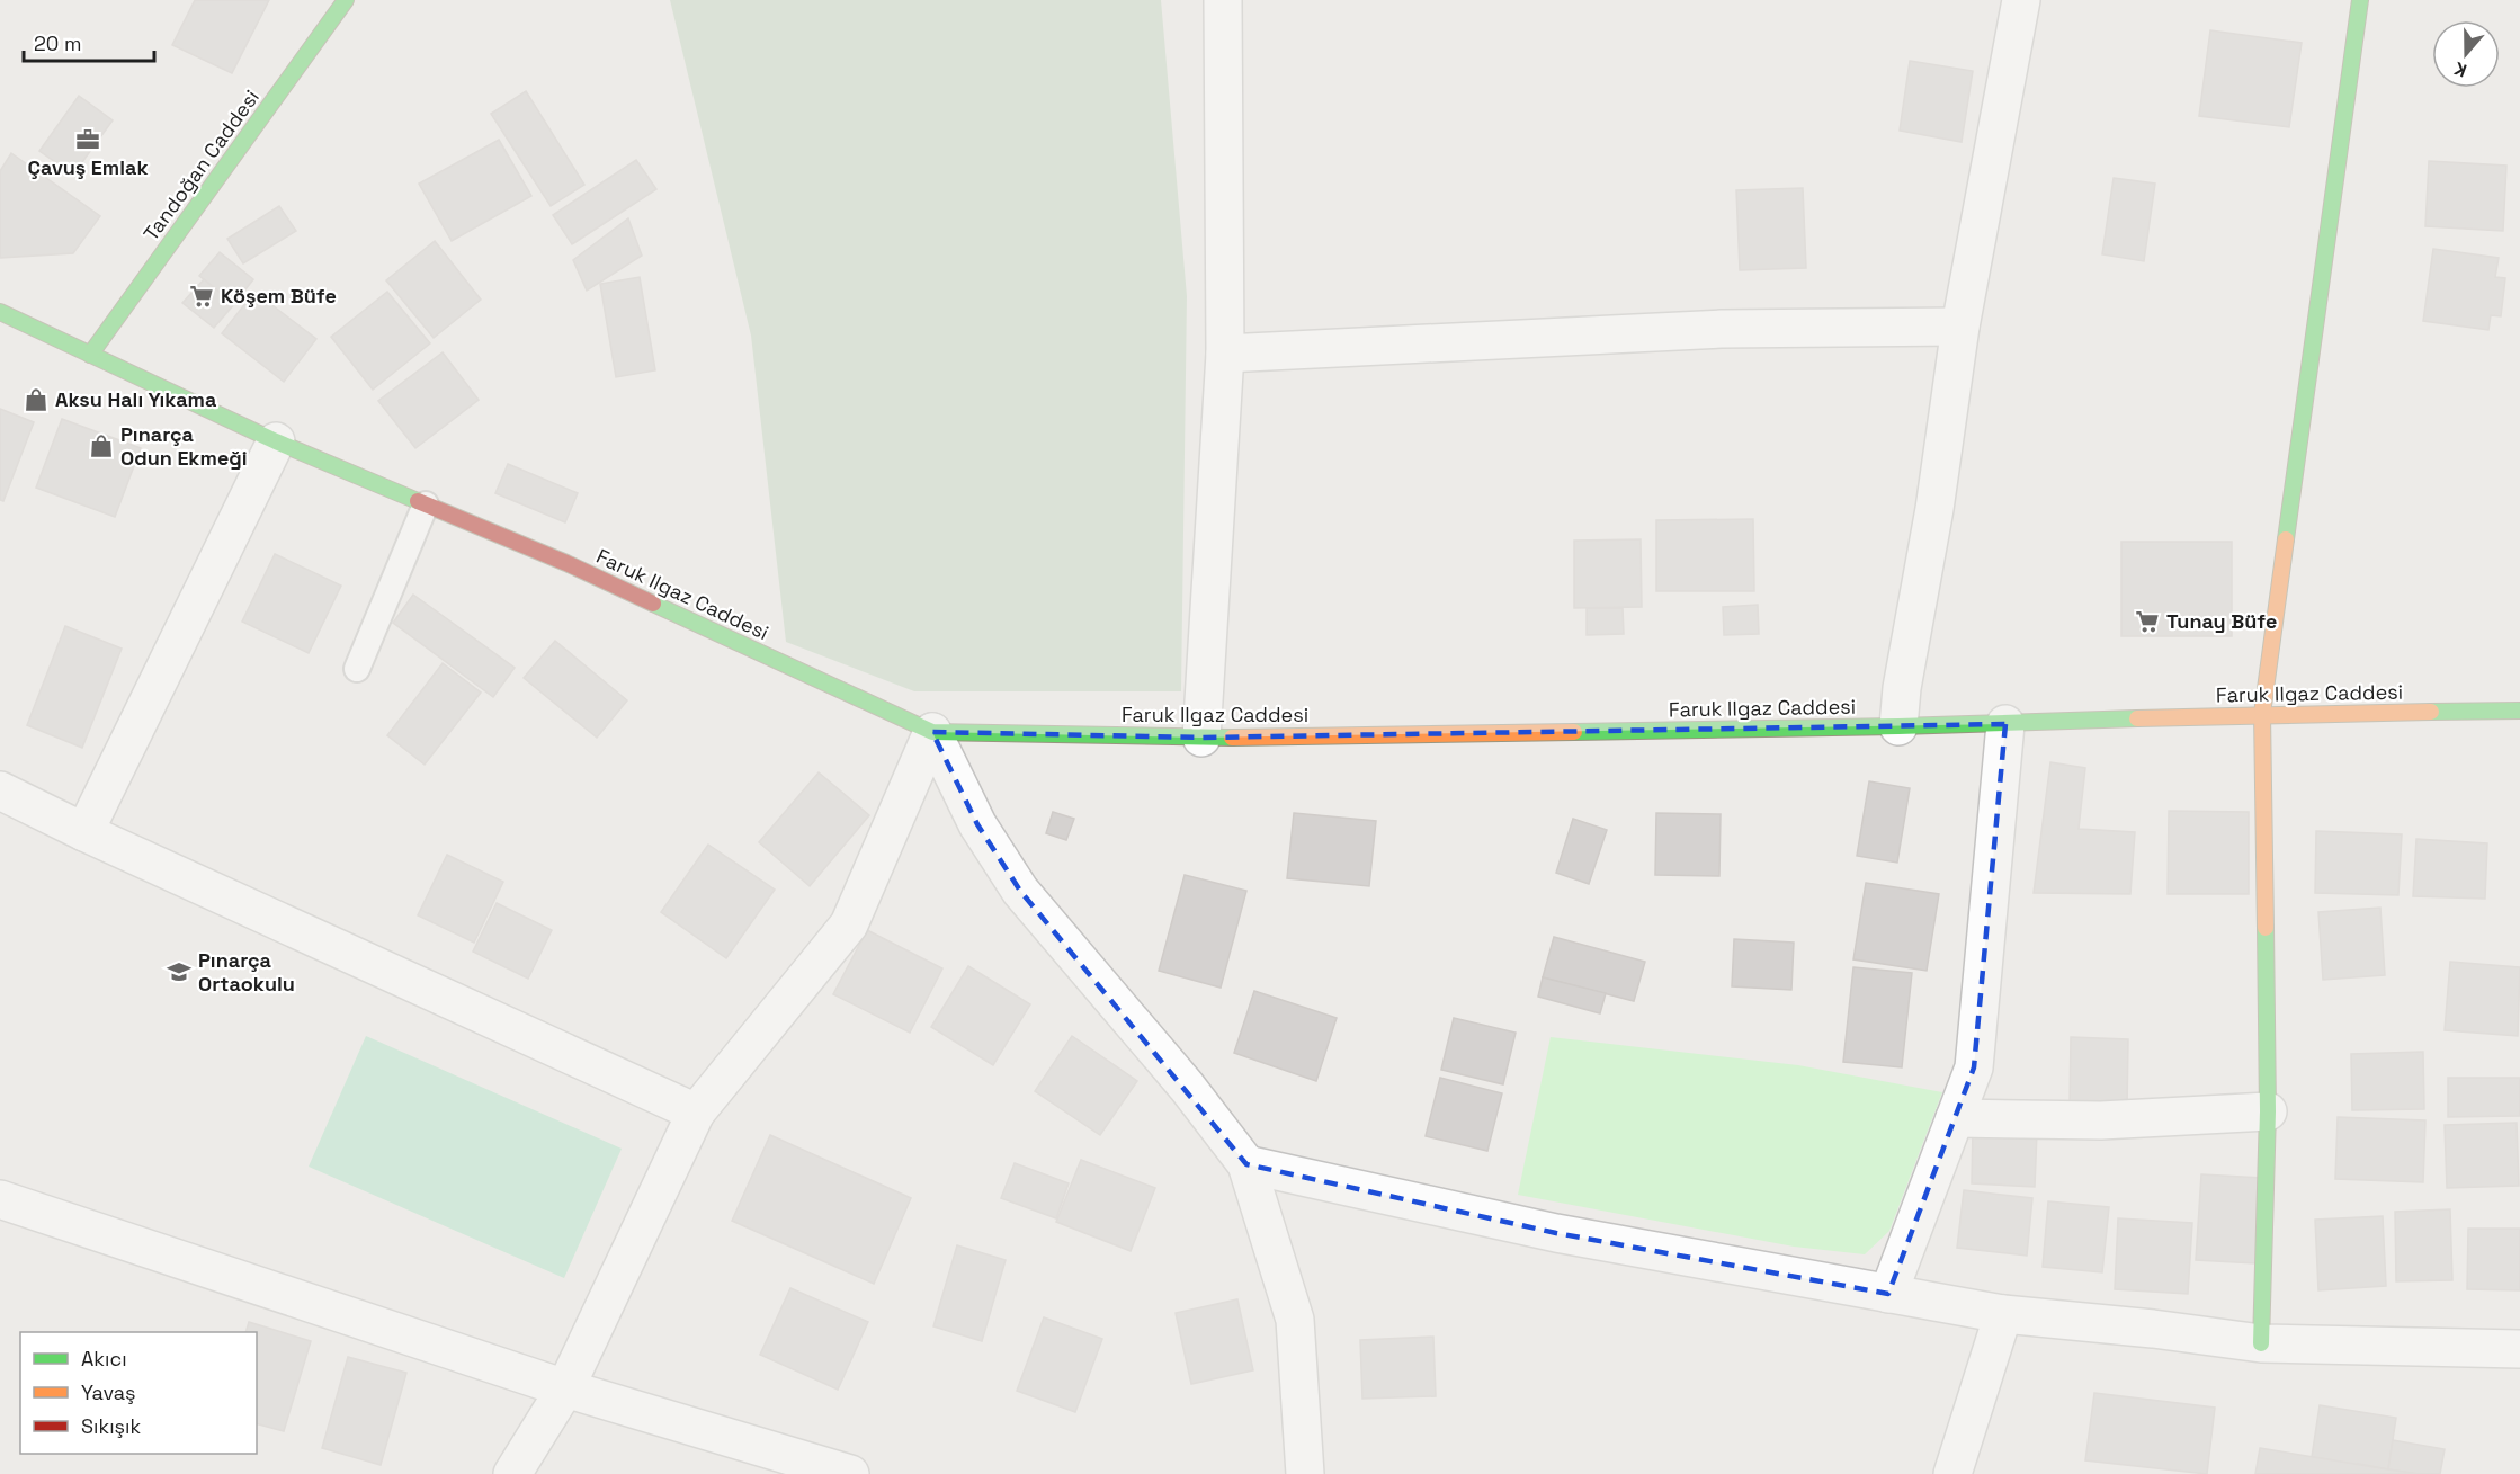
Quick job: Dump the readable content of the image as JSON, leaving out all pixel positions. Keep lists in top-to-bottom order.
{
  "streets": {
    "street": ["Tandoğan Caddesi", "Faruk Ilgaz Caddesi"]
  },
  "crossings": [
    ["Tandoğan Caddesi", "Faruk Ilgaz Caddesi"]
  ],
  "places": {
    "office": ["Çavuş Emlak"],
    "supermarket": ["Köşem Büfe", "Tunay Büfe"],
    "shop": ["Aksu Halı Yıkama", "Pınarça Odun Ekmeği"],
    "school or university": ["Pınarça Ortaokulu"]
  },
  "legend": ["Akıcı", "Yavaş", "Sıkışık"],
  "scale_bar": "20 m",
  "north": "bottom"
}
